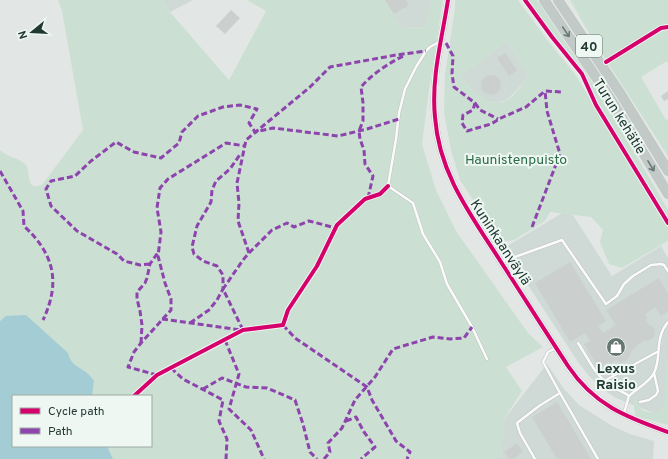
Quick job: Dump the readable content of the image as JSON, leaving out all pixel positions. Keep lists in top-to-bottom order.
{
  "streets": {
    "highway": ["40", "Turun kehätie"],
    "street": ["Kuninkaanväylä"]
  },
  "parks": ["Haunistenpuisto"],
  "places": {
    "shop": ["Lexus Raisio"]
  },
  "legend": ["Cycle path", "Path"],
  "north": "left"
}
